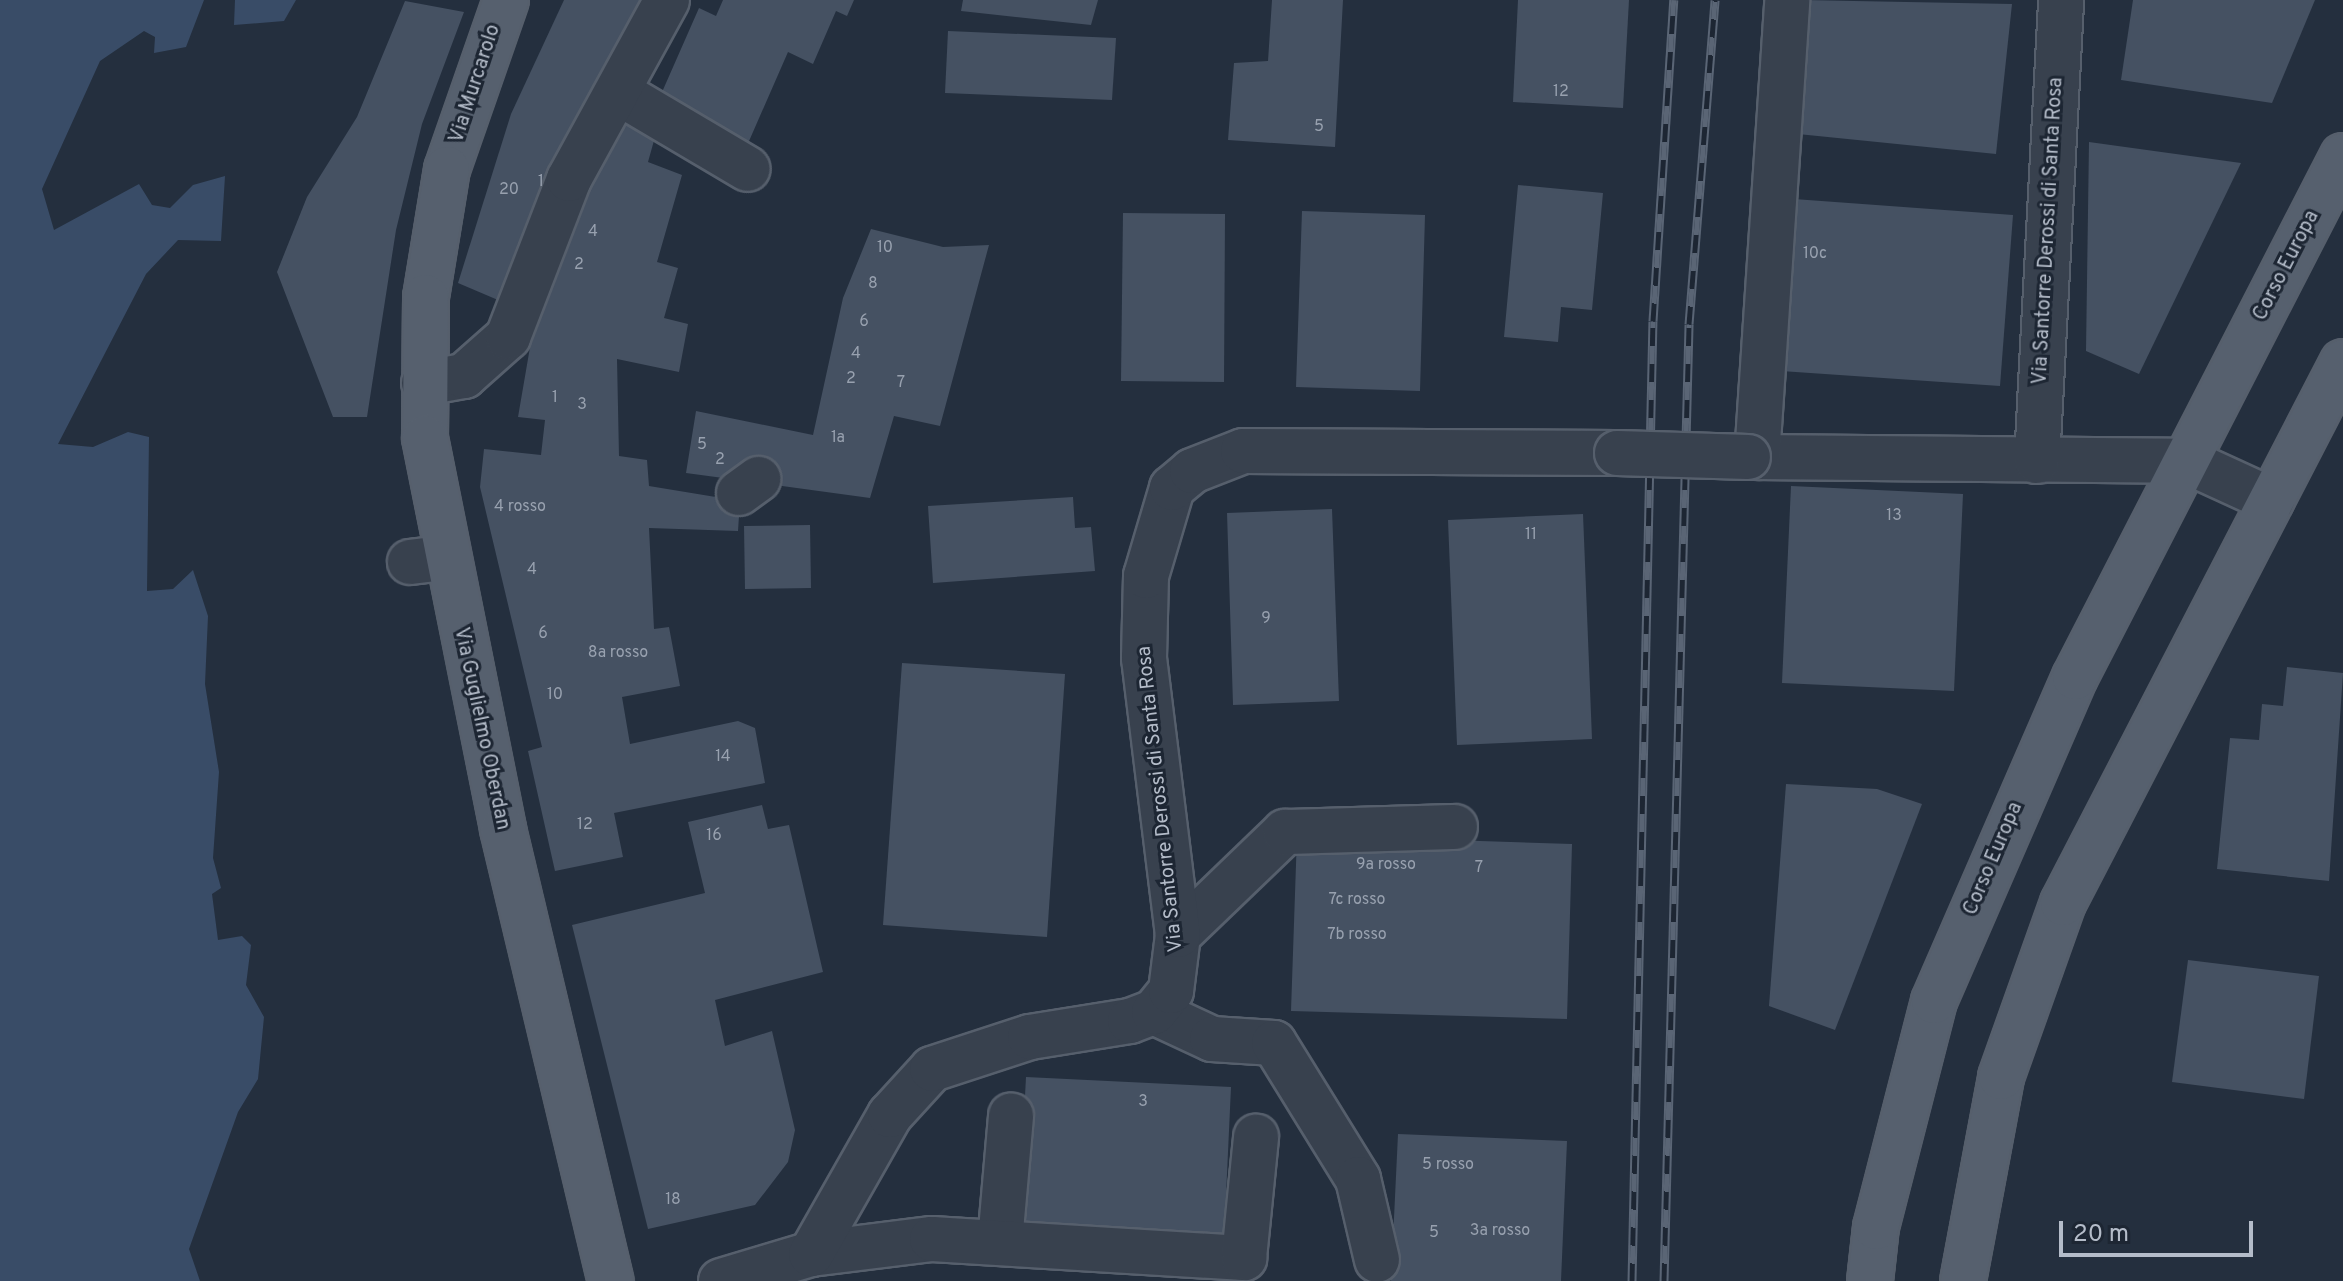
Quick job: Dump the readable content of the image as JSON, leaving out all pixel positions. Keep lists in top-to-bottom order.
{
  "streets": {
    "main road": ["Via Murcarolo", "Corso Europa", "Via Guglielmo Oberdan"],
    "street": ["Via Santorre Derossi di Santa Rosa"]
  },
  "crossings": [
    ["Via Murcarolo", "Via Guglielmo Oberdan"],
    ["Via Santorre Derossi di Santa Rosa", "Corso Europa"]
  ],
  "house_numbers": [
    "12",
    "5",
    "1",
    "20",
    "4",
    "10",
    "10c",
    "2",
    "8",
    "6",
    "4",
    "2",
    "7",
    "1",
    "3",
    "1a",
    "5",
    "2",
    "4 rosso",
    "13",
    "11",
    "4",
    "9",
    "6",
    "8a rosso",
    "10",
    "14",
    "12",
    "16",
    "9a rosso",
    "7",
    "7c rosso",
    "7b rosso",
    "3",
    "5 rosso",
    "18",
    "3a rosso",
    "5"
  ],
  "scale_bar": "20 m"
}
